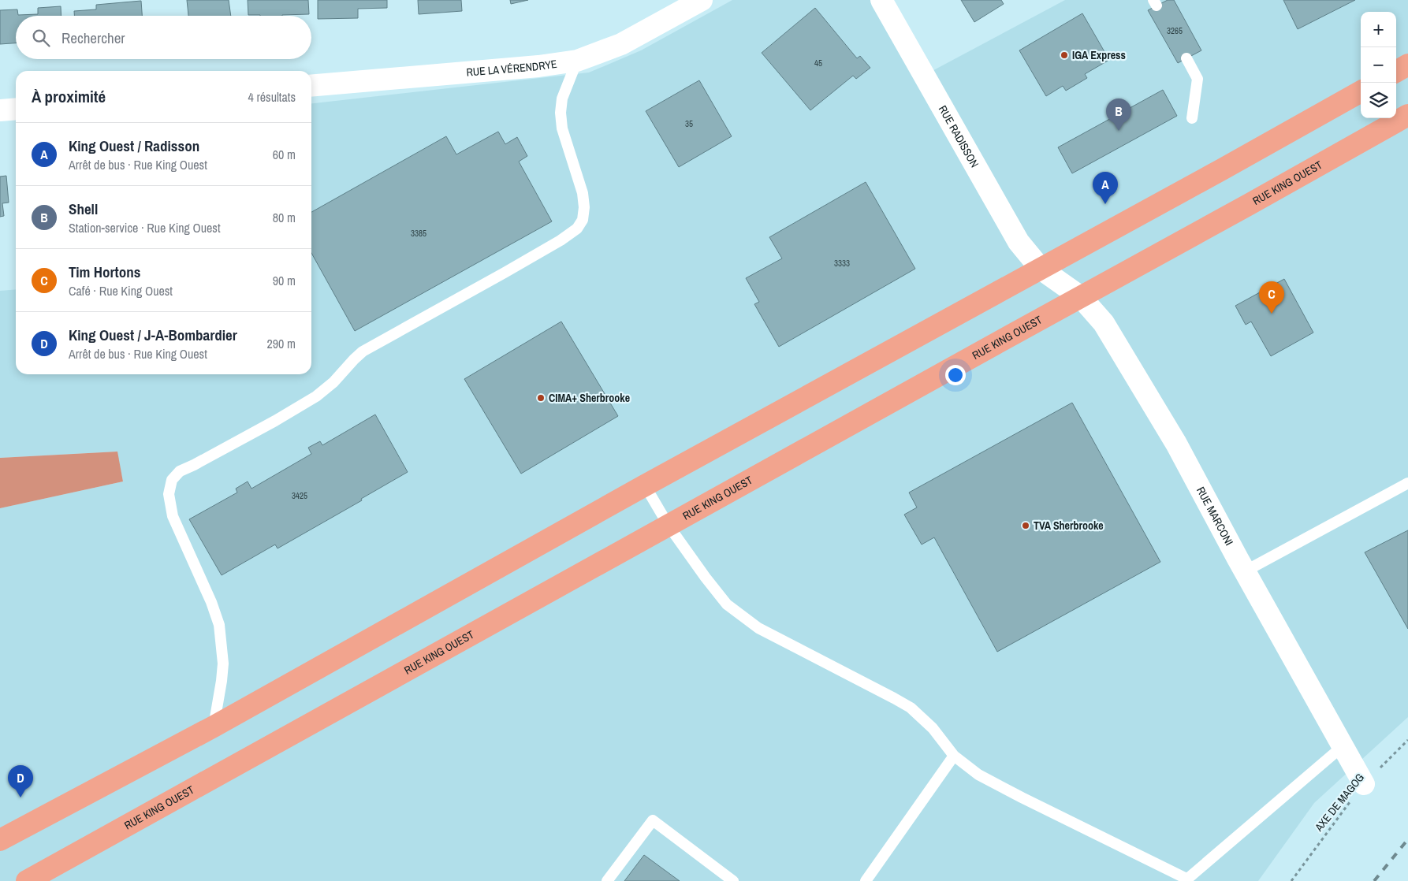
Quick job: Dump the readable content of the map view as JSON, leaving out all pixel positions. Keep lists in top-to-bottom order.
{
  "streets": {
    "main road": ["RUE KING OUEST"],
    "street": ["RUE LA VÉRENDRYE", "RUE RADISSON", "RUE MARCONI"],
    "path": ["AXE DE MAGOG"]
  },
  "crossings": [
    ["RUE RADISSON", "RUE MARCONI"],
    ["RUE KING OUEST", "RUE MARCONI"],
    ["RUE MARCONI", "AXE DE MAGOG"]
  ],
  "places": ["IGA Express", "CIMA+ Sherbrooke", "TVA Sherbrooke"],
  "house_numbers": [
    "3265",
    "45",
    "35",
    "3385",
    "3333",
    "3425"
  ],
  "page": {
    "map_buttons": ["+", "−"],
    "search": "Rechercher",
    "heading": ["À proximité", "4 résultats"],
    "pins": [
      "B",
      "A",
      "C",
      "D"
    ],
    "list": [
      {
        "mark": "A",
        "name": "King Ouest / Radisson",
        "note": "Arrêt de bus · Rue King Ouest",
        "value": "60 m"
      },
      {
        "mark": "B",
        "name": "Shell",
        "note": "Station-service · Rue King Ouest",
        "value": "80 m"
      },
      {
        "mark": "C",
        "name": "Tim Hortons",
        "note": "Café · Rue King Ouest",
        "value": "90 m"
      },
      {
        "mark": "D",
        "name": "King Ouest / J-A-Bombardier",
        "note": "Arrêt de bus · Rue King Ouest",
        "value": "290 m"
      }
    ]
  }
}
